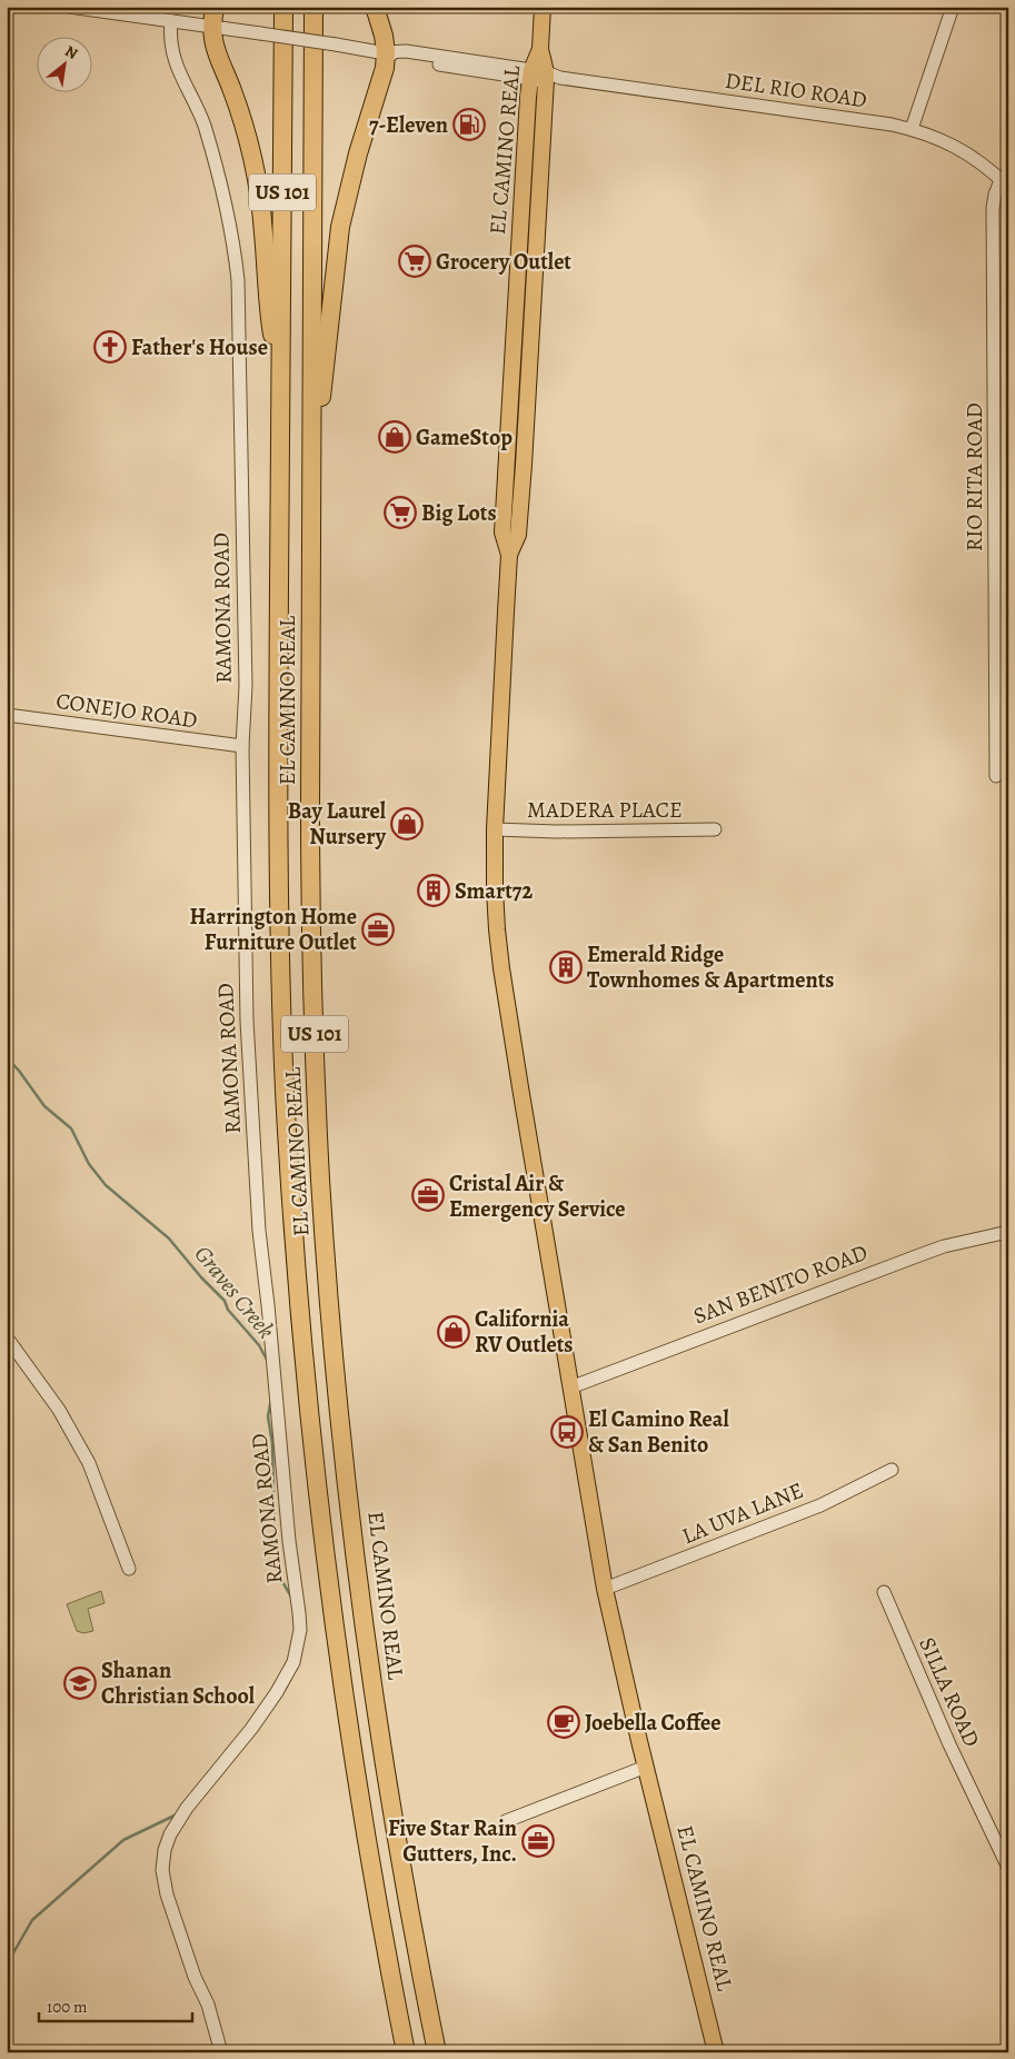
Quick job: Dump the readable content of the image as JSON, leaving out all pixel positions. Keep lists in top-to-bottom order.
{
  "streets": {
    "highway": ["EL CAMINO REAL", "US 101"],
    "street": [
      "DEL RIO ROAD",
      "RIO RITA ROAD",
      "RAMONA ROAD",
      "CONEJO ROAD",
      "MADERA PLACE",
      "SAN BENITO ROAD",
      "LA UVA LANE",
      "SILLA ROAD"
    ]
  },
  "crossings": [
    ["DEL RIO ROAD", "EL CAMINO REAL"],
    ["DEL RIO ROAD", "RIO RITA ROAD"],
    ["DEL RIO ROAD", "RAMONA ROAD"],
    ["EL CAMINO REAL", "MADERA PLACE"],
    ["EL CAMINO REAL", "SAN BENITO ROAD"],
    ["EL CAMINO REAL", "LA UVA LANE"],
    ["RAMONA ROAD", "CONEJO ROAD"]
  ],
  "water": ["Graves Creek"],
  "places": {
    "fuel station": ["7-Eleven"],
    "supermarket": ["Grocery Outlet", "Big Lots"],
    "church": ["Father's House"],
    "shop": ["GameStop", "Bay Laurel Nursery", "California RV Outlets"],
    "building": ["Smart72", "Emerald Ridge Townhomes & Apartments"],
    "office": ["Harrington Home Furniture Outlet", "Cristal Air & Emergency Service", "Five Star Rain Gutters, Inc."],
    "bus stop": ["El Camino Real & San Benito"],
    "school or university": ["Shanan Christian School"],
    "cafe": ["Joebella Coffee"]
  },
  "scale_bar": "100 m",
  "north": "top right"
}
